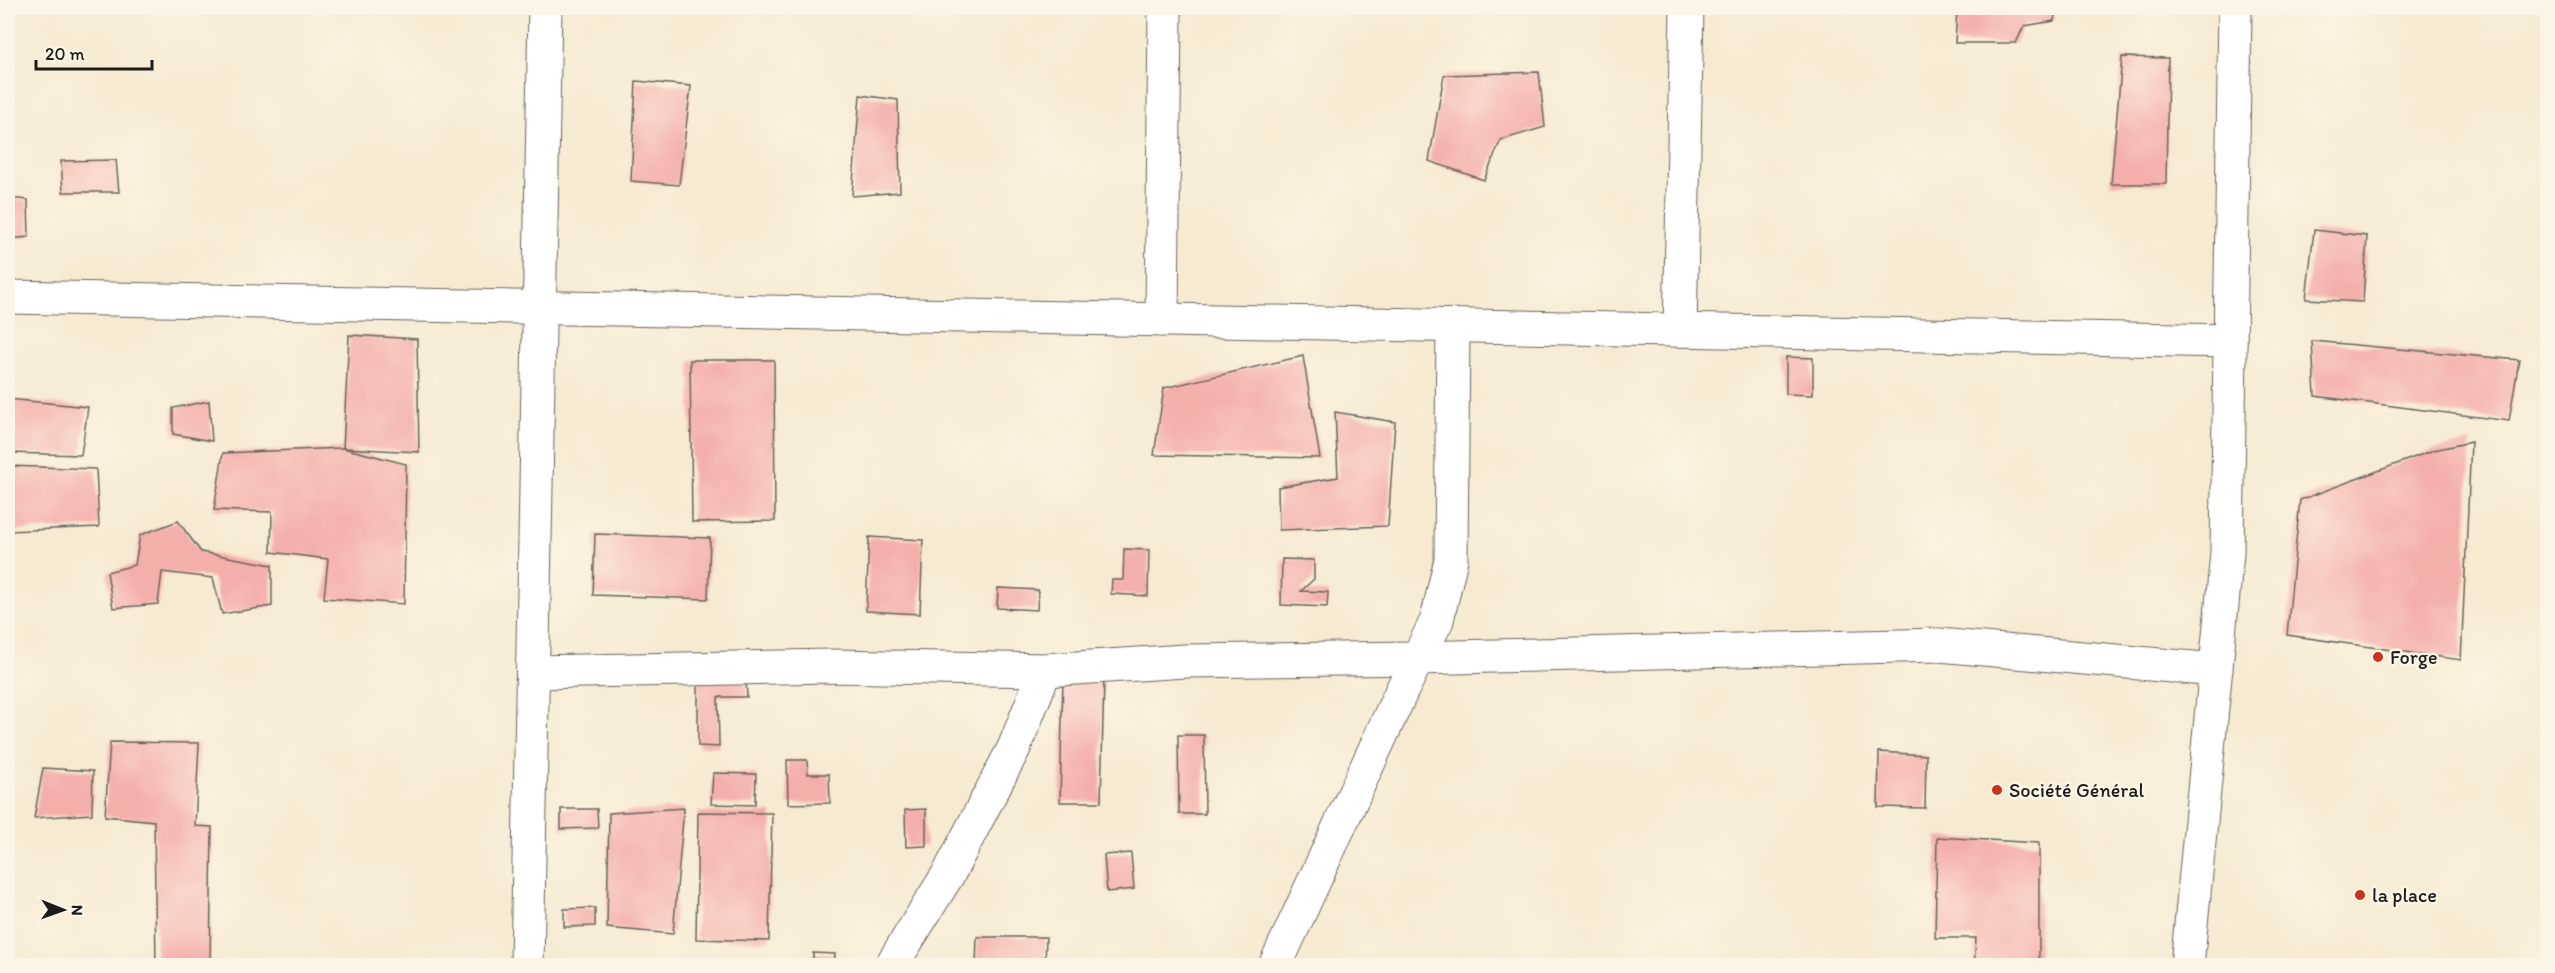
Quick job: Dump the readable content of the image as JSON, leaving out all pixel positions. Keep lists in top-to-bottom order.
{
  "places": ["Forge", "Société Général", "la place"],
  "scale_bar": "20 m",
  "north": "right"
}
